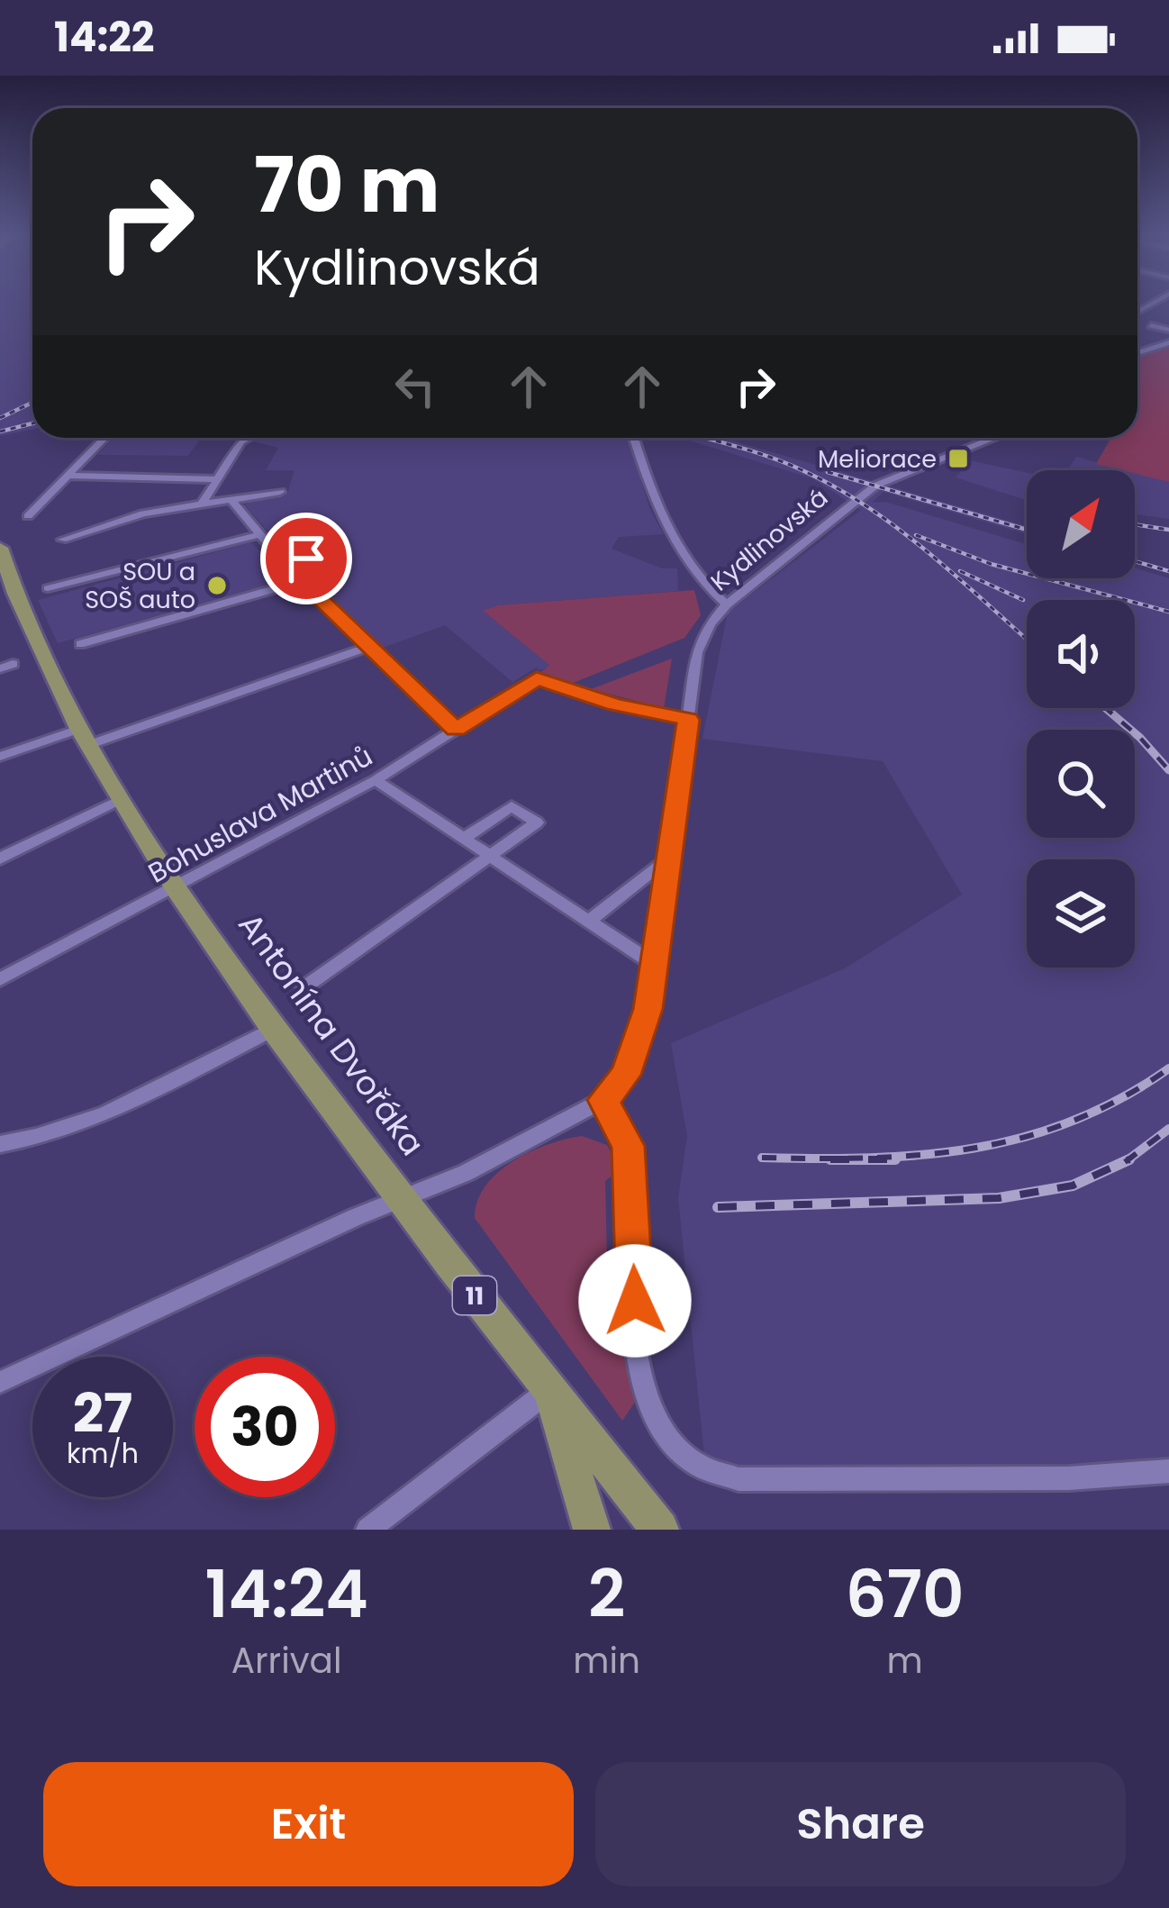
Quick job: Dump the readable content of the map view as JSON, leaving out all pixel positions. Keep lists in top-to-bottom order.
{
  "streets": {
    "main road": ["Antonína Dvořáka", "11"],
    "street": ["Kydlinovská", "Bohuslava Martinů"]
  },
  "crossings": [
    ["Kydlinovská", "Bohuslava Martinů"],
    ["Bohuslava Martinů", "Antonína Dvořáka"]
  ],
  "places": {
    "transit": ["Meliorace"],
    "other": ["SOU a SOŠ auto"]
  },
  "north": "top right",
  "page": {
    "status": "14:22",
    "turn": ["70 m", "Kydlinovská"],
    "speed": "27 km/h",
    "limit": "30",
    "eta": [
      "14:24",
      "Arrival",
      "2",
      "min",
      "670",
      "m"
    ],
    "buttons": ["Exit", "Share"]
  }
}
